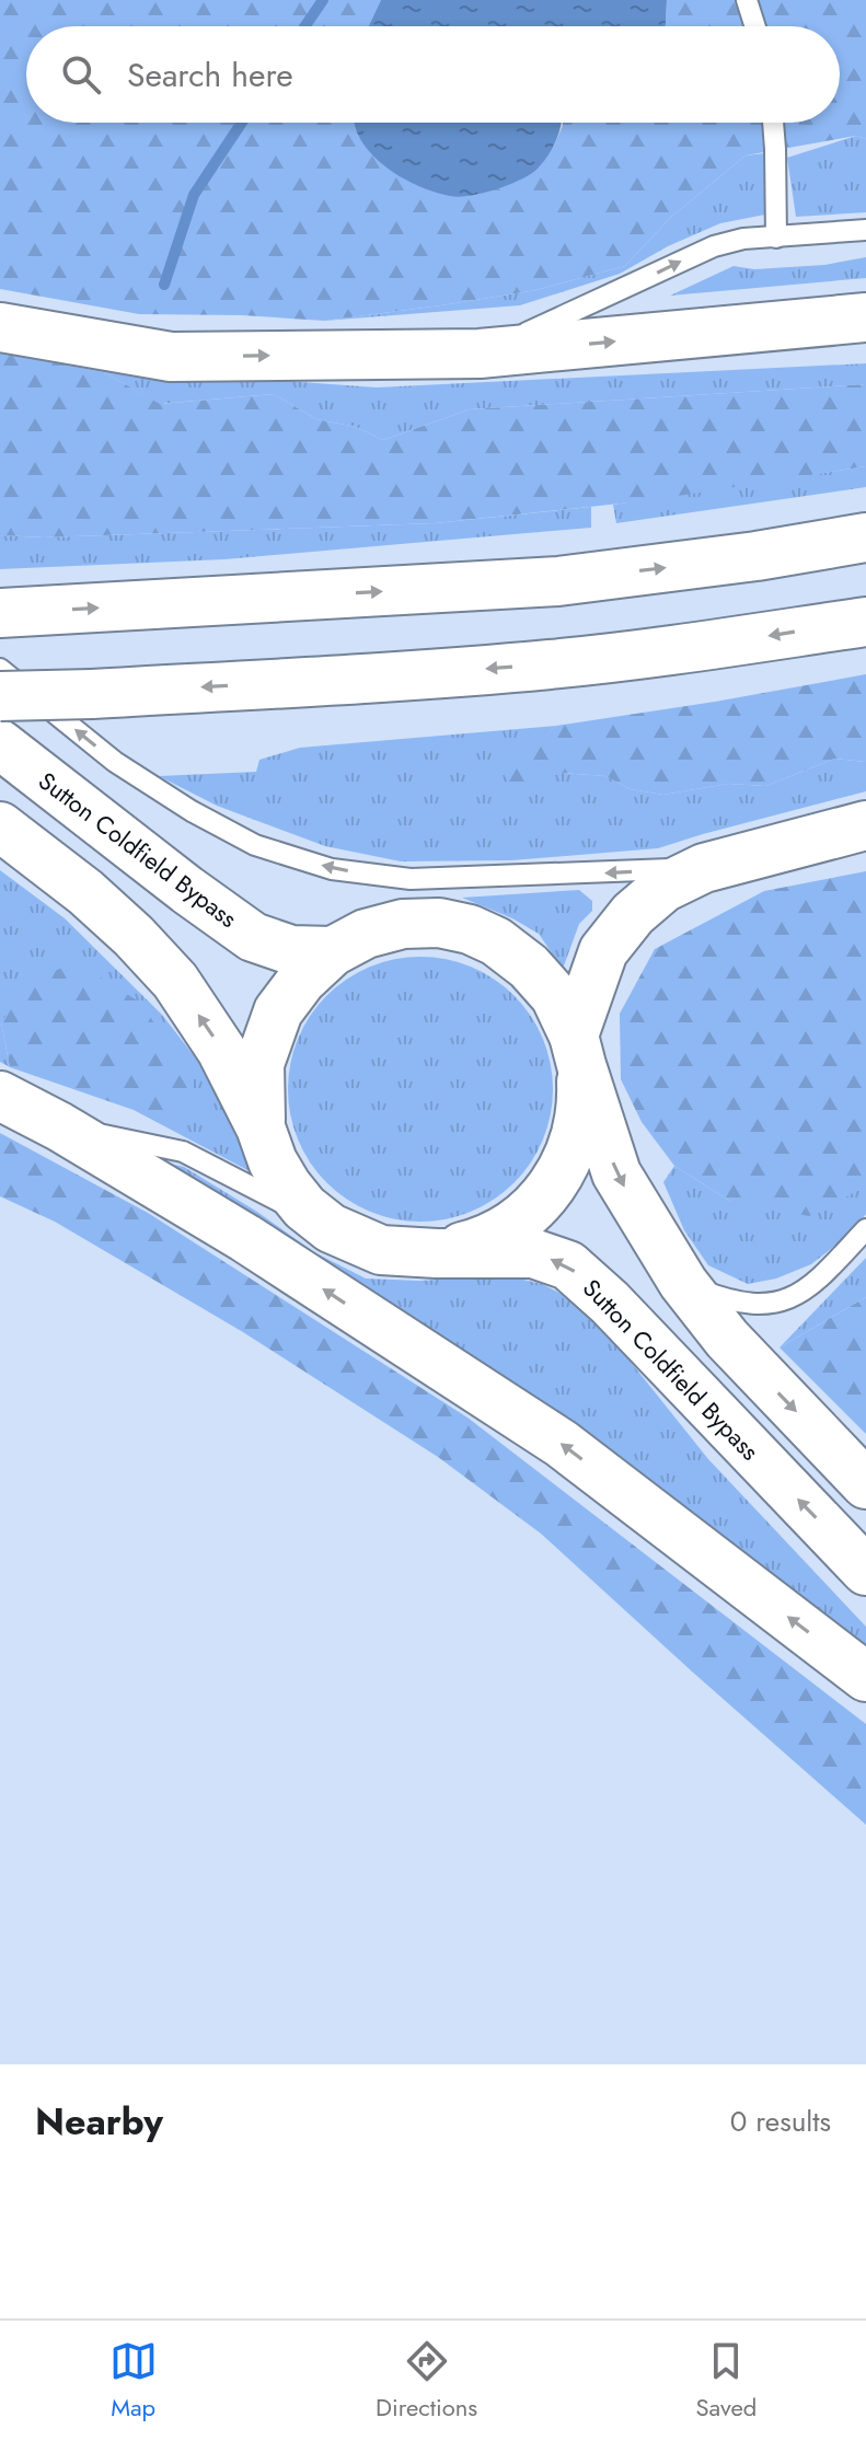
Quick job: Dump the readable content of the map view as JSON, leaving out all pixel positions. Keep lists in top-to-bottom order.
{
  "streets": {
    "highway": ["Sutton Coldfield Bypass"]
  },
  "page": {
    "search": "Search here",
    "heading": ["Nearby", "0 results"],
    "nav": ["Map", "Directions", "Saved"]
  }
}
